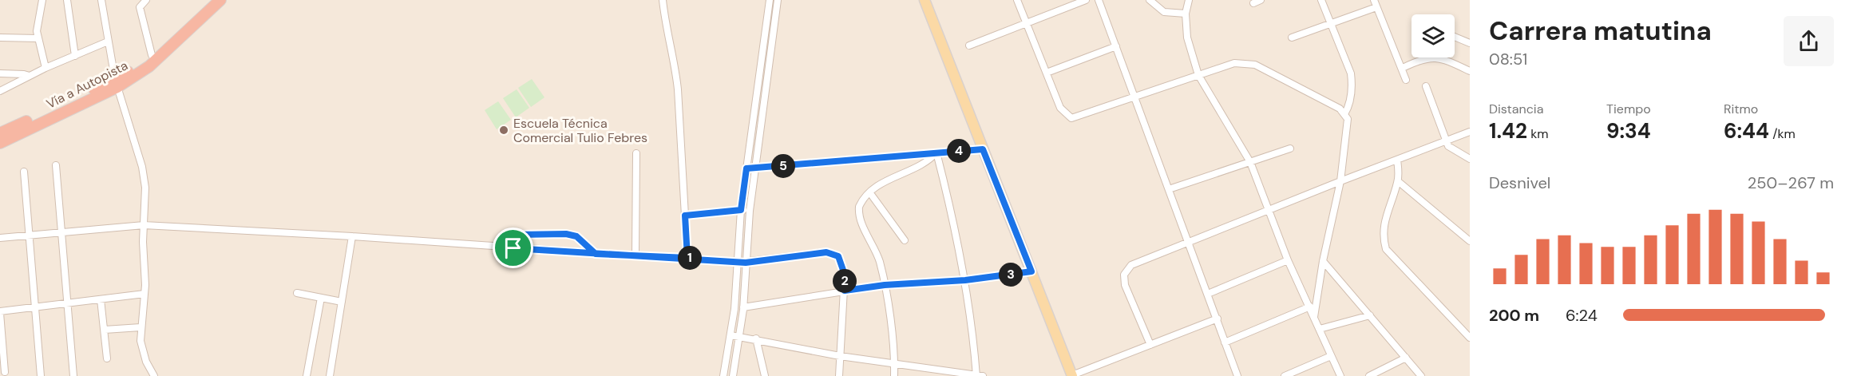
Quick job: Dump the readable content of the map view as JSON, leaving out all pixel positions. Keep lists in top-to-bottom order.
{
  "streets": {
    "highway": ["Vía a Autopista"]
  },
  "places": ["Escuela Técnica Comercial Tulio Febres"],
  "page": {
    "heading": ["Carrera matutina", "08:51"],
    "stats": [
      ["Distancia", "1.42 km"],
      ["Tiempo", "9:34"],
      ["Ritmo", "6:44 /km"]
    ],
    "pins": [
      "4",
      "5",
      "1",
      "3",
      "2"
    ],
    "chart": ["Desnivel", "250–267 m"],
    "list": [
      {
        "name": "200 m",
        "note": "6:24"
      }
    ]
  }
}
